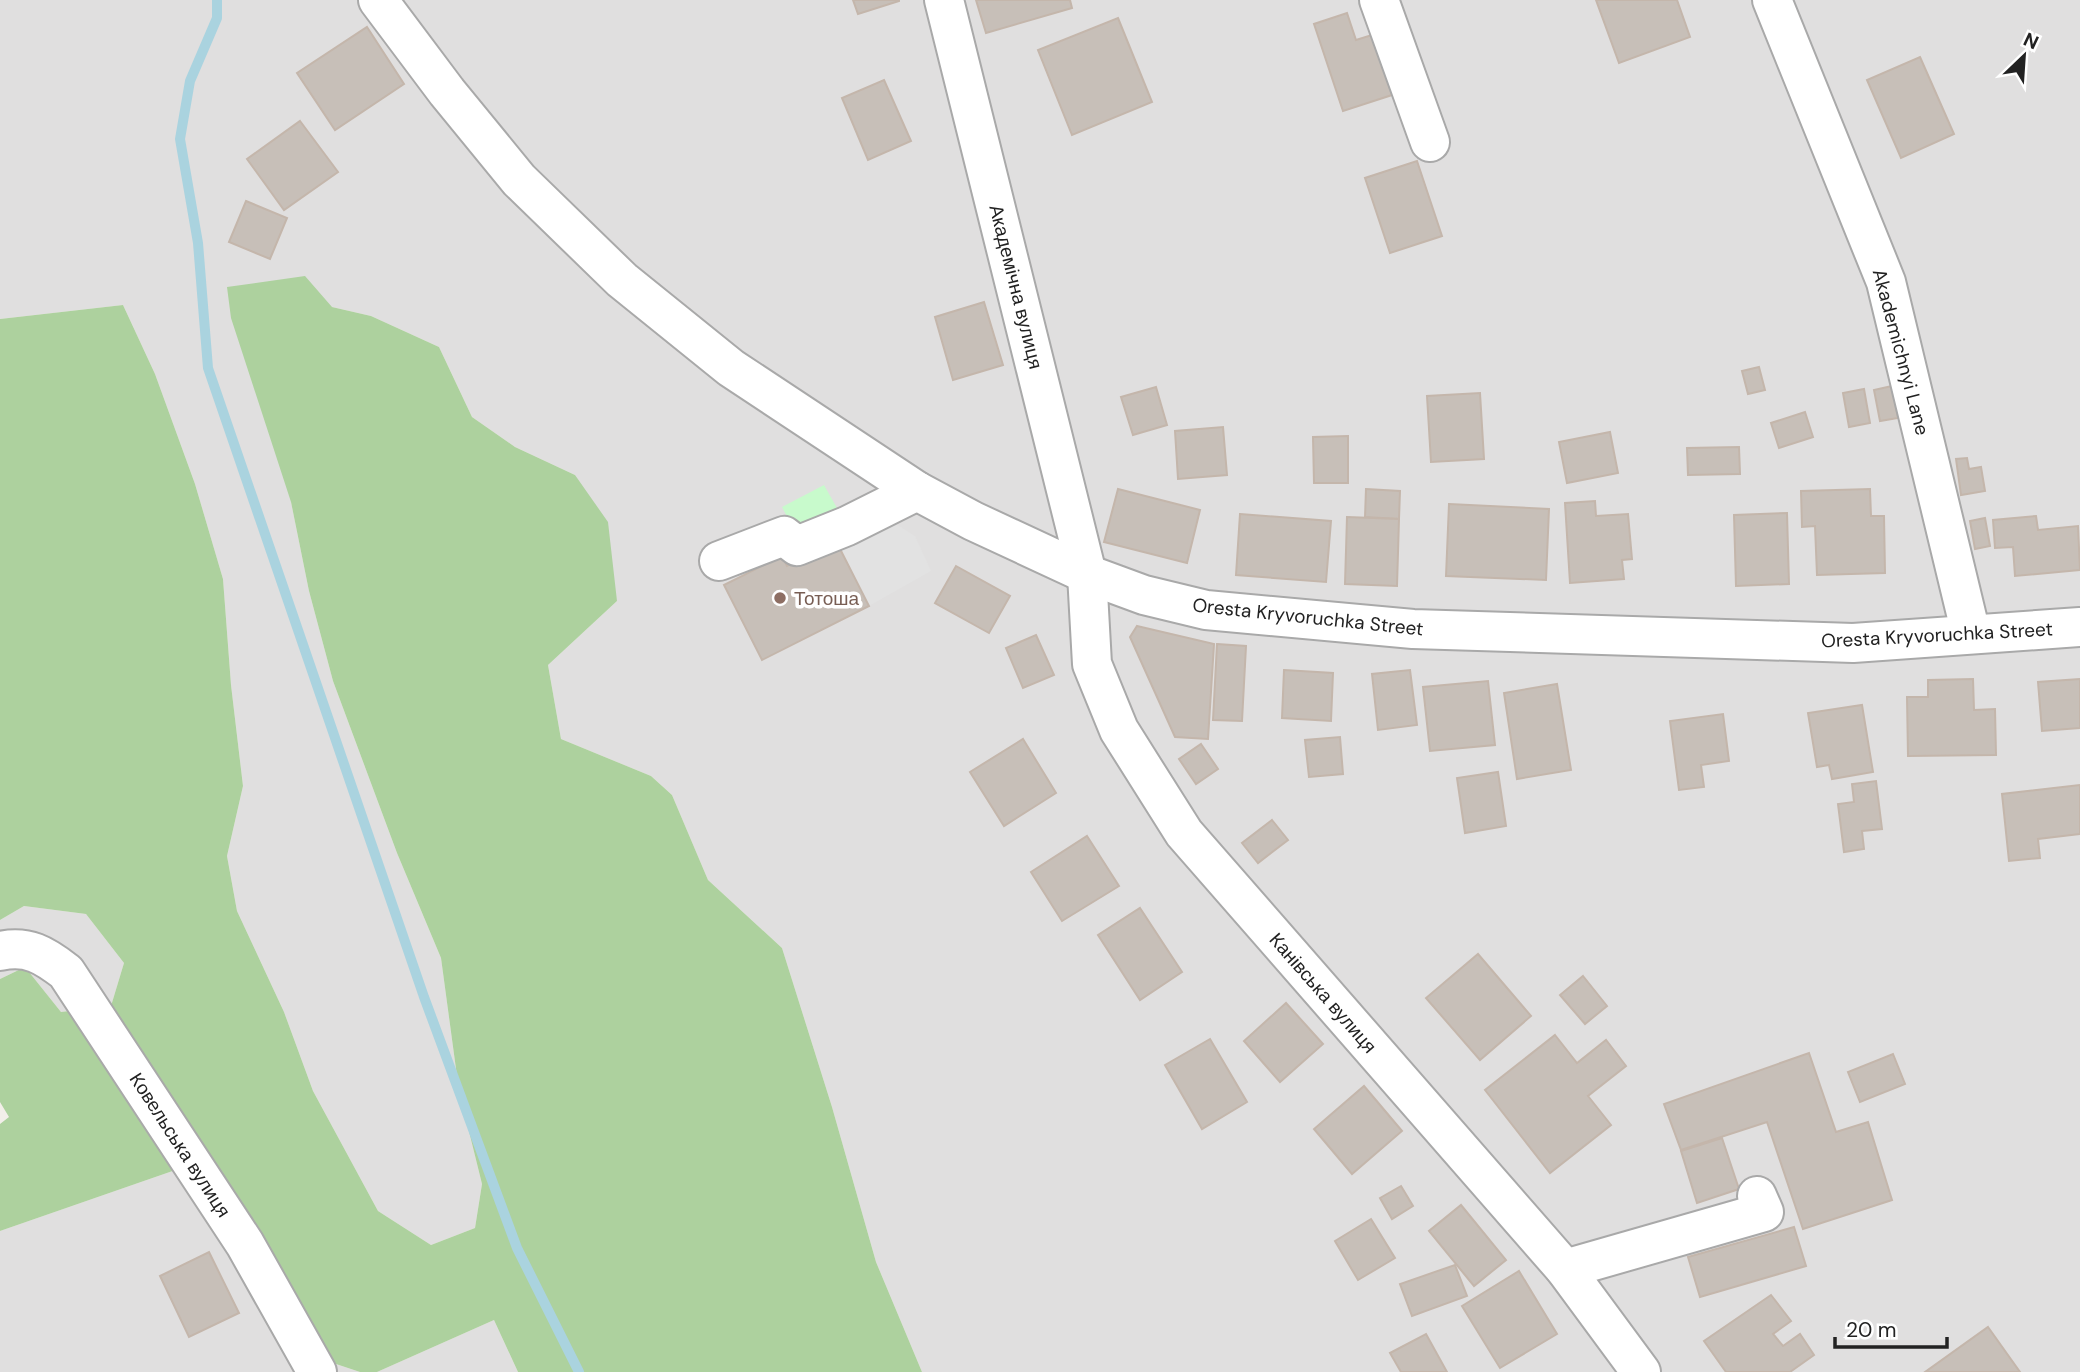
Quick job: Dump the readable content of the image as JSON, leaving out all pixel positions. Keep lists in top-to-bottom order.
{
  "streets": {
    "street": [
      "Академічна вулиця",
      "Akademichnyi Lane",
      "Oresta Kryvoruchka Street",
      "Канівська вулиця",
      "Ковельська вулиця"
    ]
  },
  "crossings": [
    ["Академічна вулиця", "Oresta Kryvoruchka Street"],
    ["Академічна вулиця", "Канівська вулиця"],
    ["Akademichnyi Lane", "Oresta Kryvoruchka Street"],
    ["Oresta Kryvoruchka Street", "Канівська вулиця"]
  ],
  "places": ["Тотоша"],
  "scale_bar": "20 m",
  "north": "top right"
}
